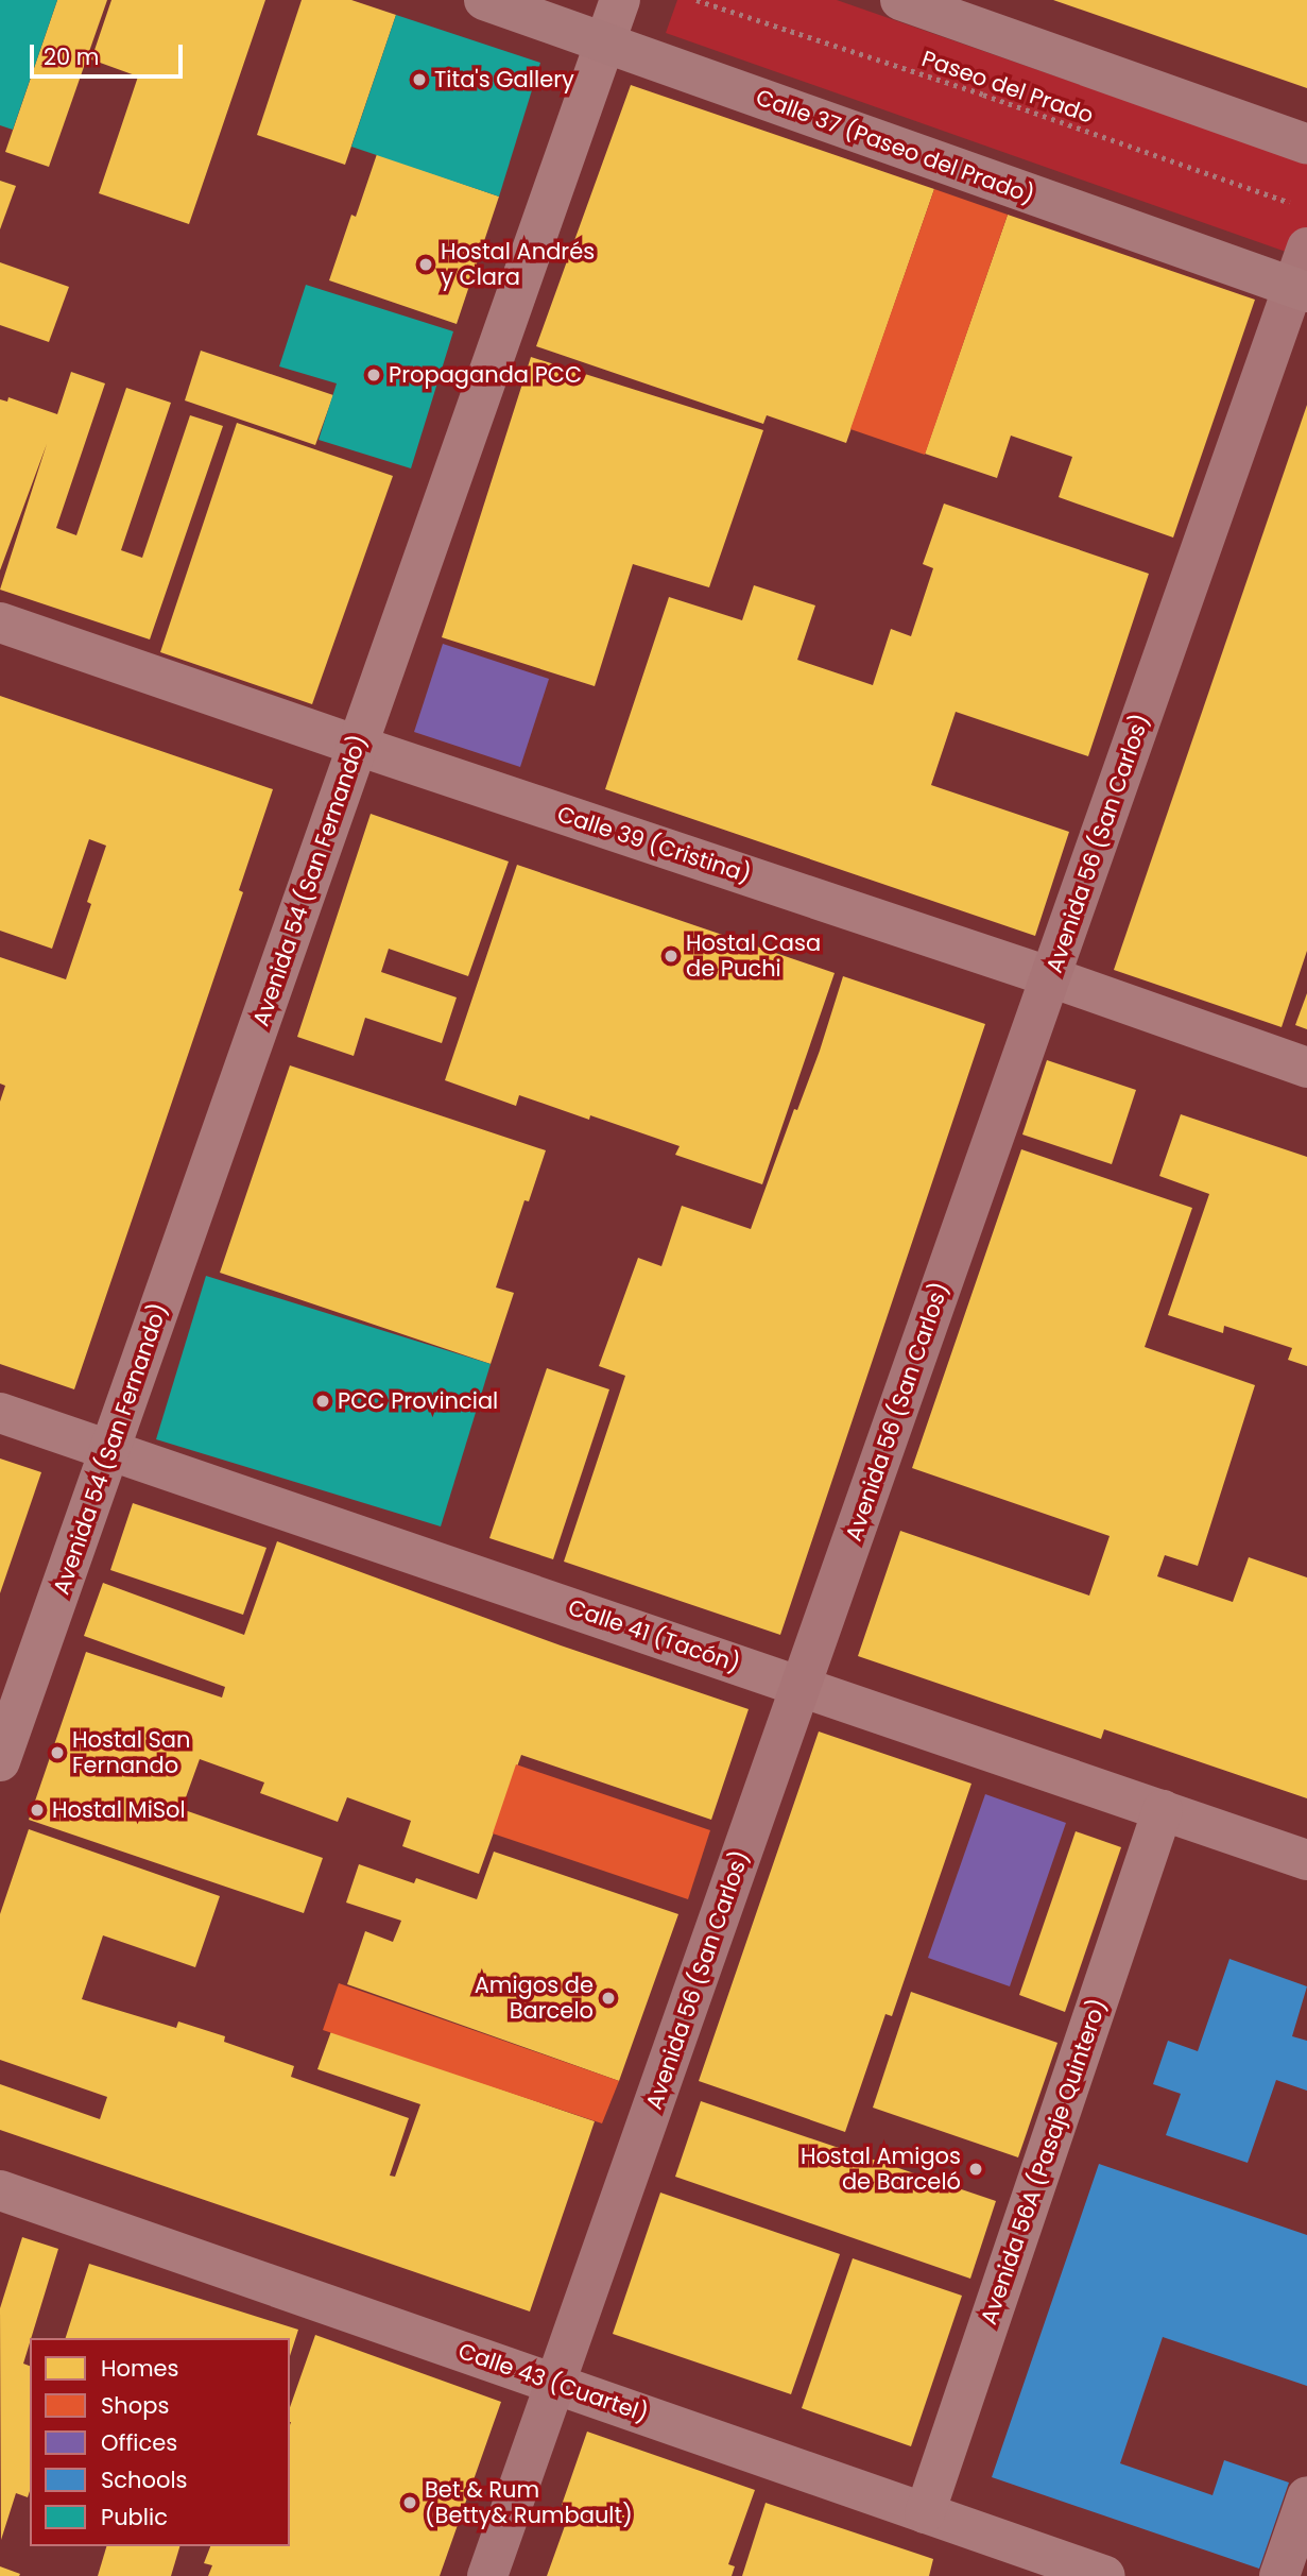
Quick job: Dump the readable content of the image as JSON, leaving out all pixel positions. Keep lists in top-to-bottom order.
{
  "streets": {
    "main road": ["Calle 37 (Paseo del Prado)", "Avenida 56 (San Carlos)"],
    "street": [
      "Calle 39 (Cristina)",
      "Avenida 54 (San Fernando)",
      "Calle 41 (Tacón)",
      "Avenida 56A (Pasaje Quintero)",
      "Calle 43 (Cuartel)"
    ],
    "path": ["Paseo del Prado"]
  },
  "crossings": [
    ["Calle 37 (Paseo del Prado)", "Avenida 56 (San Carlos)"],
    ["Calle 37 (Paseo del Prado)", "Avenida 54 (San Fernando)"],
    ["Avenida 56 (San Carlos)", "Calle 39 (Cristina)"],
    ["Avenida 56 (San Carlos)", "Calle 41 (Tacón)"],
    ["Avenida 56 (San Carlos)", "Calle 43 (Cuartel)"],
    ["Calle 39 (Cristina)", "Avenida 54 (San Fernando)"],
    ["Avenida 54 (San Fernando)", "Calle 41 (Tacón)"],
    ["Calle 41 (Tacón)", "Avenida 56A (Pasaje Quintero)"],
    ["Avenida 56A (Pasaje Quintero)", "Calle 43 (Cuartel)"]
  ],
  "places": [
    "Tita's Gallery",
    "Hostal Andrés y Clara",
    "Propaganda PCC",
    "Hostal Casa de Puchi",
    "PCC Provincial",
    "Hostal San Fernando",
    "Hostal MiSol",
    "Amigos de Barcelo",
    "Hostal Amigos de Barceló",
    "Bet & Rum (Betty& Rumbault)"
  ],
  "legend": [
    "Homes",
    "Shops",
    "Offices",
    "Schools",
    "Public"
  ],
  "scale_bar": "20 m"
}
